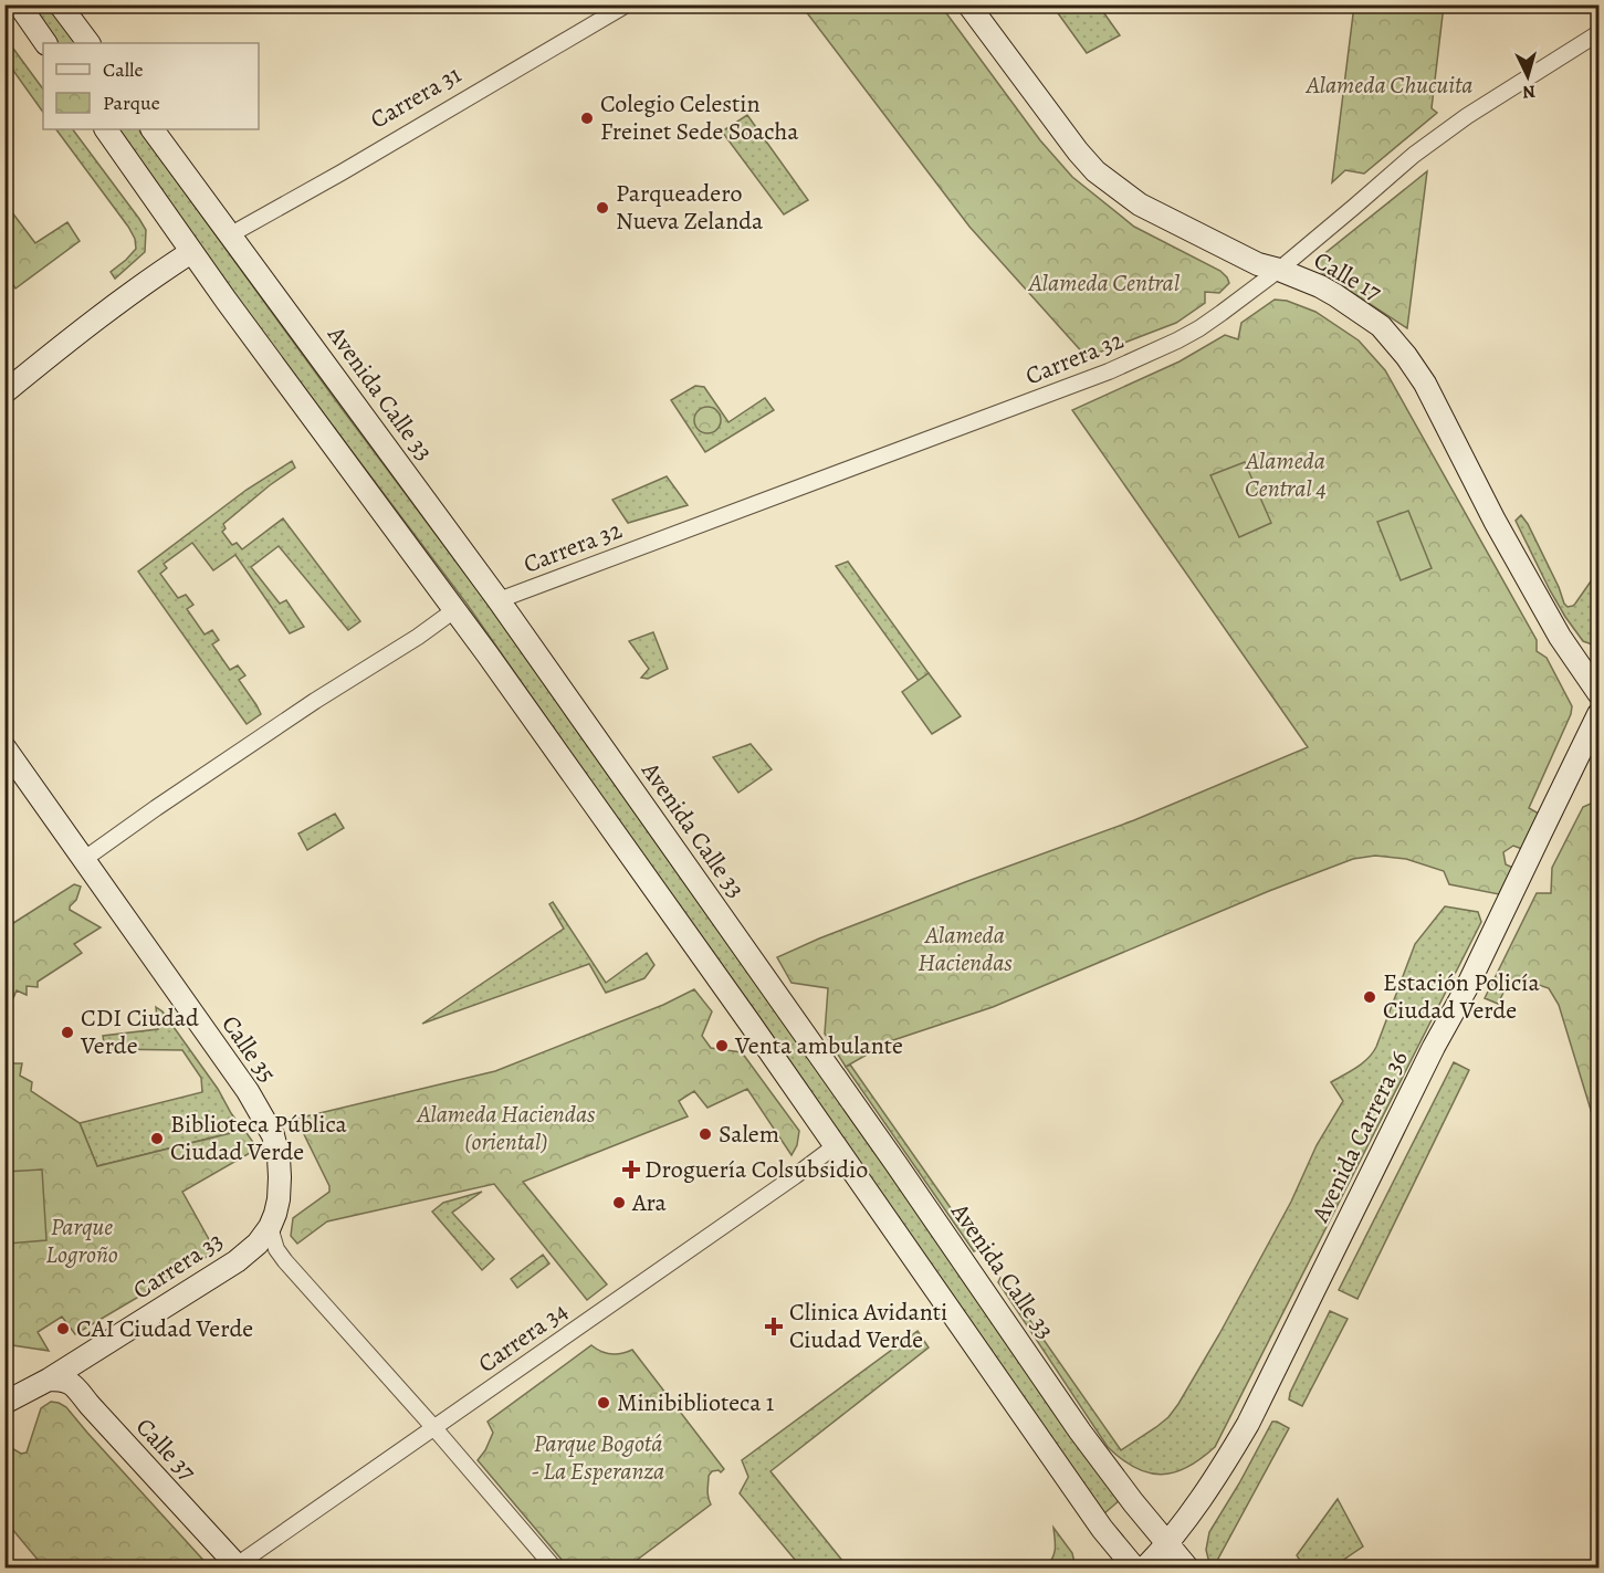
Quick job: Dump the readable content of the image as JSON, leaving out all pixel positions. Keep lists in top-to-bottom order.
{
  "streets": {
    "main road": [
      "Calle 17",
      "Avenida Calle 33",
      "Calle 35",
      "Avenida Carrera 36",
      "Carrera 33",
      "Calle 37"
    ],
    "street": ["Carrera 31", "Carrera 32", "Carrera 34"]
  },
  "crossings": [
    ["Carrera 31", "Avenida Calle 33"],
    ["Calle 17", "Carrera 32"],
    ["Carrera 32", "Avenida Calle 33"],
    ["Avenida Calle 33", "Avenida Carrera 36"],
    ["Calle 35", "Carrera 33"],
    ["Carrera 33", "Calle 37"],
    ["Carrera 34", "Calle 37"]
  ],
  "parks": [
    "Alameda Chucuita",
    "Alameda Central",
    "Alameda Central 4",
    "Alameda Haciendas",
    "Alameda Haciendas (oriental)",
    "Parque Logroño",
    "Parque Bogotá - La Esperanza"
  ],
  "places": {
    "other": [
      "Colegio Celestin Freinet Sede Soacha",
      "Parqueadero Nueva Zelanda",
      "Estación Policía Ciudad Verde",
      "CDI Ciudad Verde",
      "Venta ambulante",
      "Salem",
      "Biblioteca Pública Ciudad Verde",
      "Ara",
      "CAI Ciudad Verde",
      "Minibiblioteca 1"
    ],
    "health": ["Droguería Colsubsidio", "Clinica Avidanti Ciudad Verde"]
  },
  "legend": ["Calle", "Parque"],
  "north": "bottom"
}
